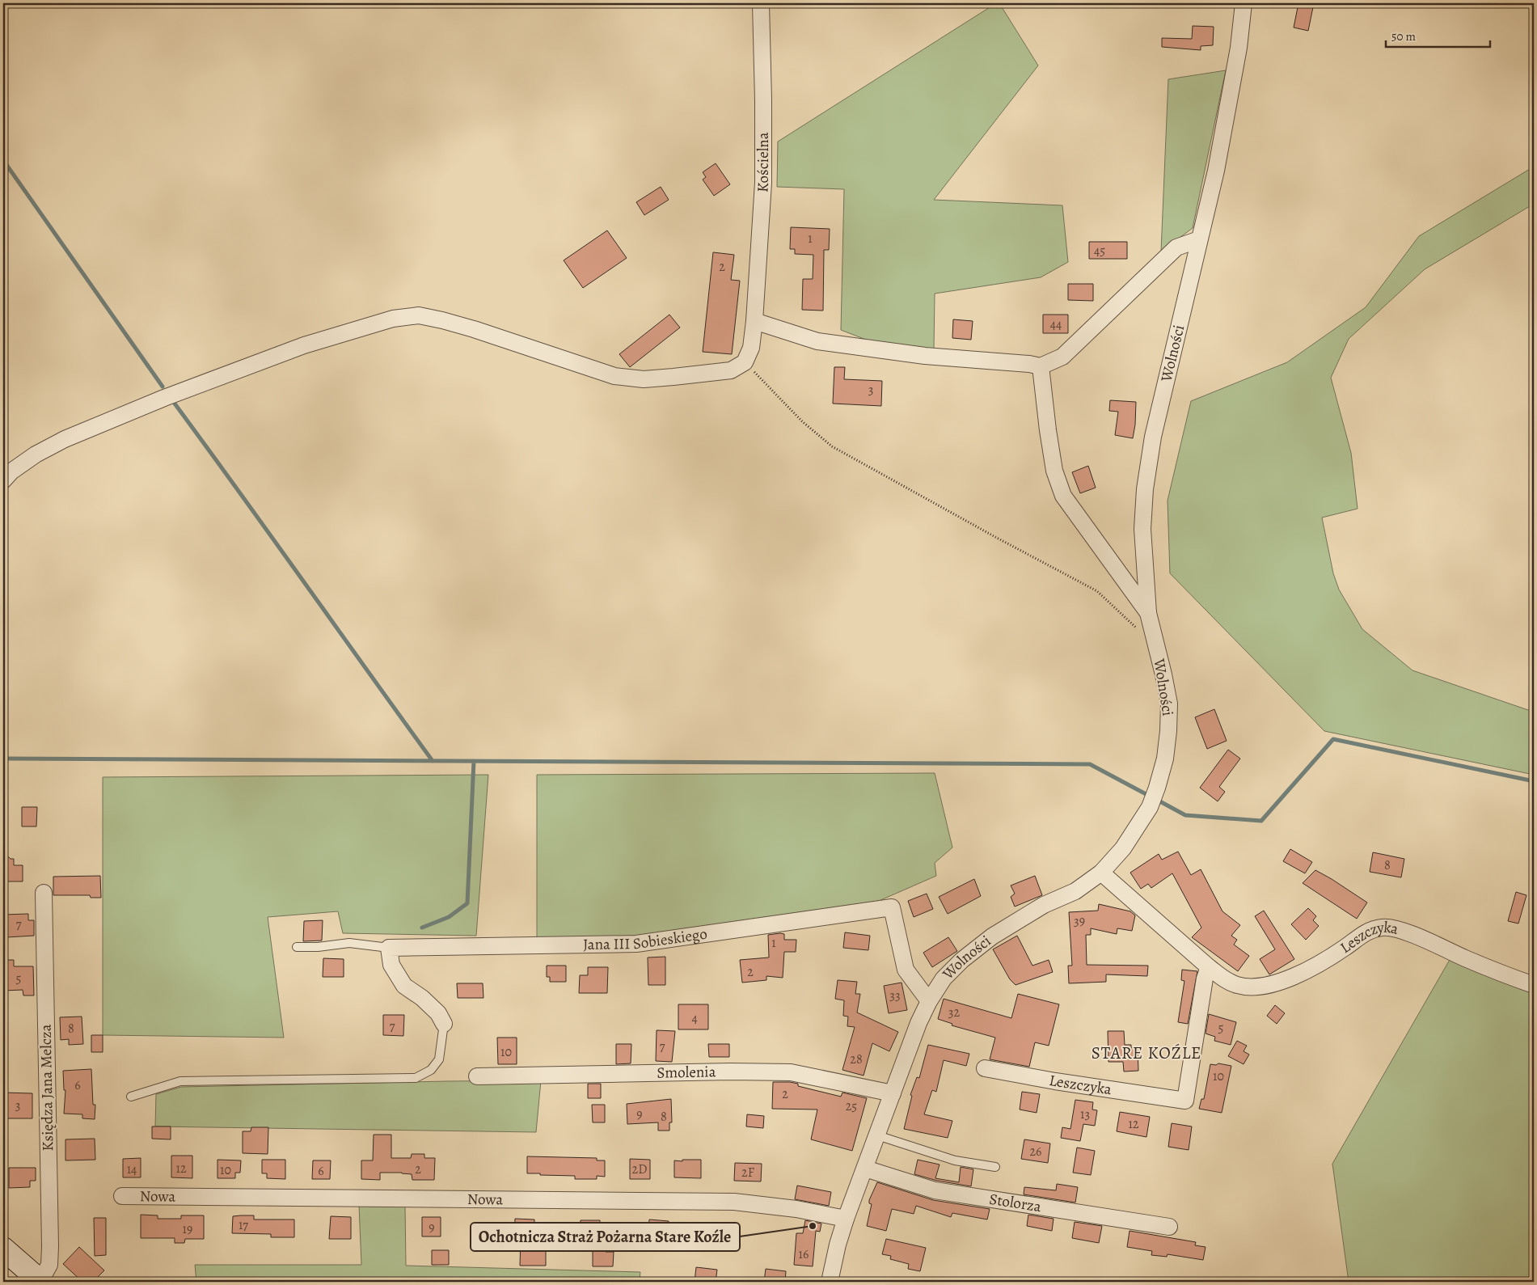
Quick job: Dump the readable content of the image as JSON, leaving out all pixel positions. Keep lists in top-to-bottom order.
{
  "streets": {
    "street": [
      "Kościelna",
      "Wolności",
      "Jana III Sobieskiego",
      "Leszczyka",
      "Smolenia",
      "Księdza Jana Melcza",
      "Nowa",
      "Stolorza"
    ]
  },
  "crossings": [
    ["Wolności", "Jana III Sobieskiego"],
    ["Wolności", "Leszczyka"],
    ["Wolności", "Smolenia"],
    ["Wolności", "Nowa"],
    ["Wolności", "Stolorza"]
  ],
  "districts": ["STARE KOŹLE"],
  "places": ["Ochotnicza Straż Pożarna Stare Koźle"],
  "house_numbers": [
    "1",
    "45",
    "2",
    "44",
    "3",
    "8",
    "39",
    "7",
    "1",
    "2",
    "5",
    "33",
    "32",
    "4",
    "7",
    "5",
    "8",
    "7",
    "10",
    "28",
    "10",
    "6",
    "2",
    "3",
    "25",
    "9",
    "13",
    "8",
    "12",
    "26",
    "12",
    "14",
    "2",
    "2D",
    "10",
    "6",
    "2F",
    "17",
    "9",
    "19",
    "16"
  ],
  "scale_bar": "50 m"
}
